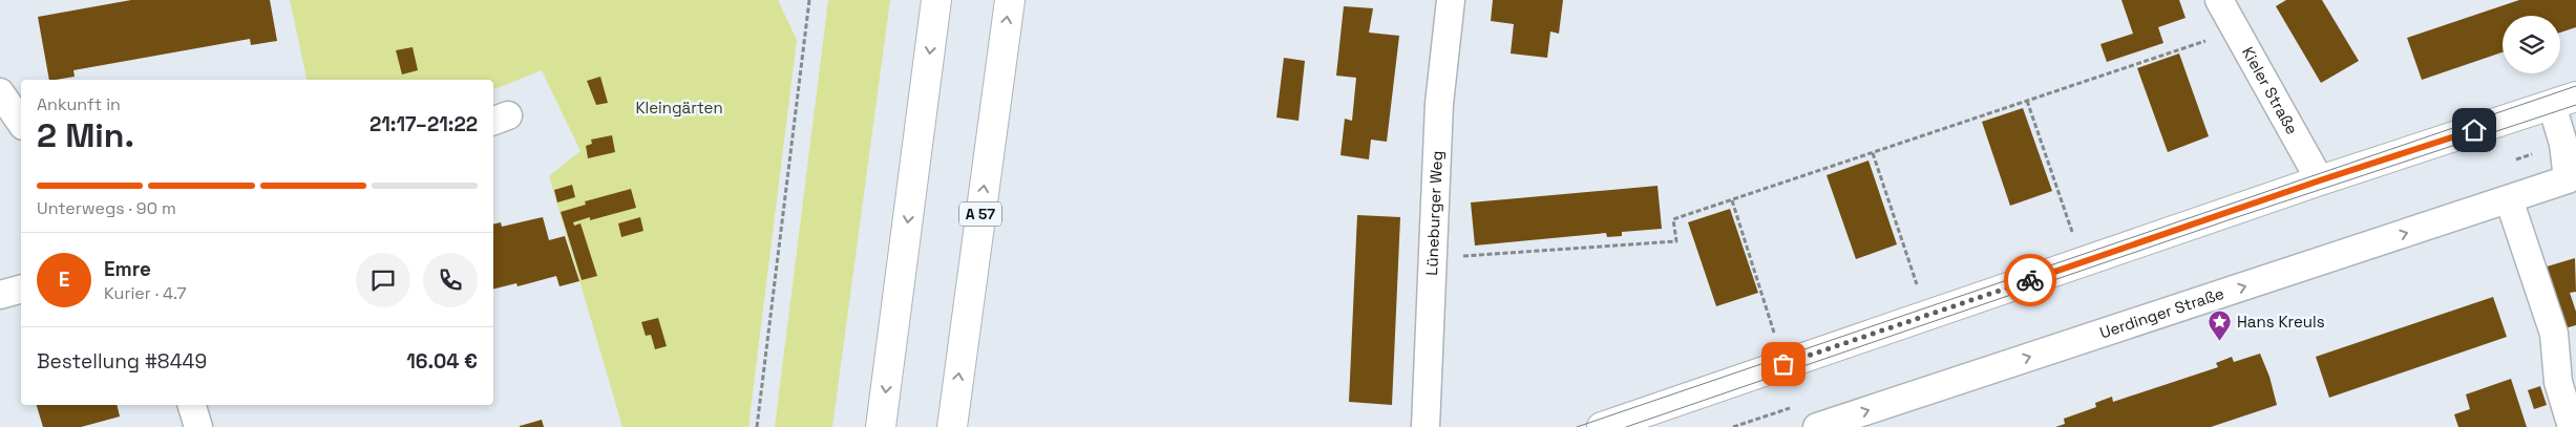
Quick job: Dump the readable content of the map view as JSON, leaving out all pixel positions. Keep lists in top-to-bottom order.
{
  "streets": {
    "main road": ["A 57", "Uerdinger Straße"],
    "street": ["Kieler Straße", "Lüneburger Weg"]
  },
  "crossings": [
    ["Kieler Straße", "Uerdinger Straße"]
  ],
  "parks": ["Kleingärten"],
  "places": {
    "place": ["Hans Kreuls"]
  },
  "page": {
    "heading": ["2 Min.", "Ankunft in", "21:17–21:22"],
    "panel": [
      "Emre",
      "Kurier · 4.7",
      "Bestellung #8449",
      "16.04 €"
    ],
    "bar": "Unterwegs · 90 m",
    "round": "E"
  }
}
